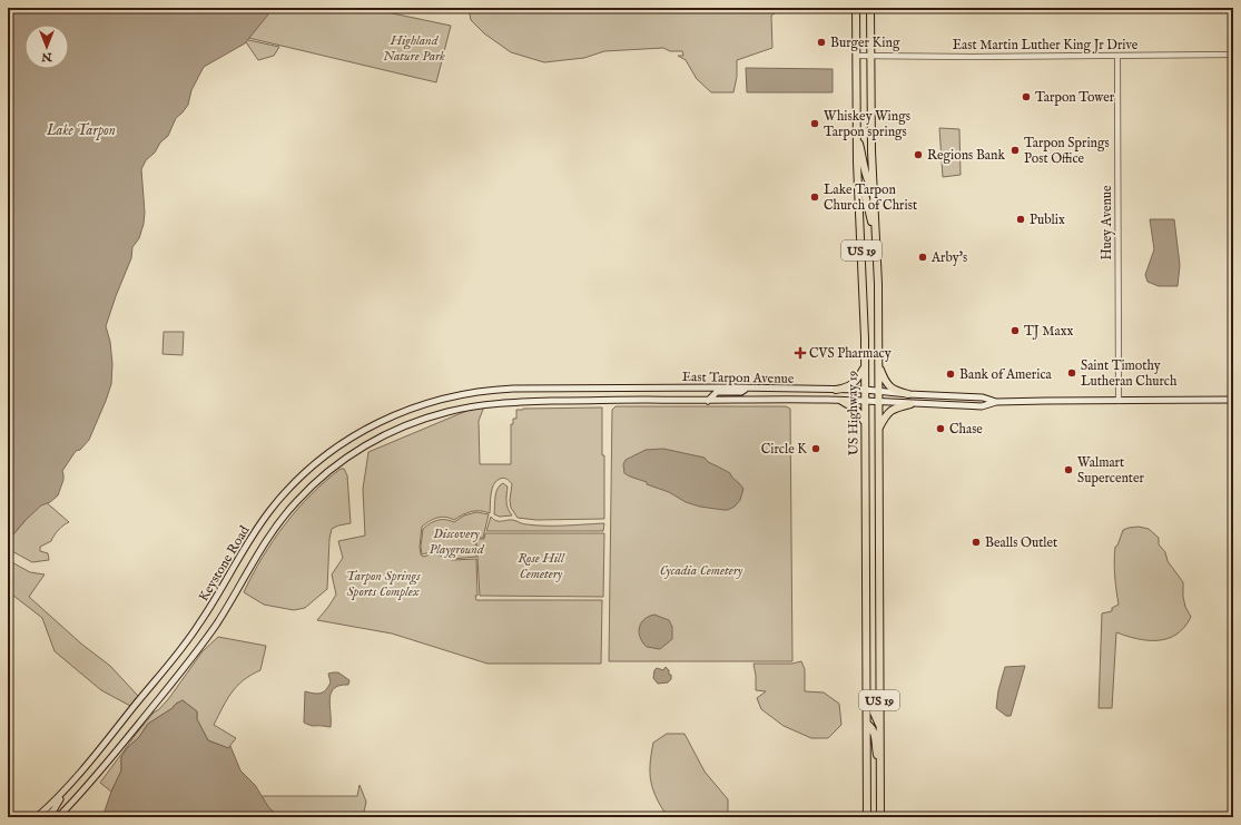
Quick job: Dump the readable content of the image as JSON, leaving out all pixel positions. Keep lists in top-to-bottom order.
{
  "streets": {
    "highway": ["US 19", "US Highway 19"],
    "main road": ["East Tarpon Avenue", "Keystone Road"],
    "street": ["East Martin Luther King Jr Drive", "Huey Avenue"]
  },
  "crossings": [
    ["East Martin Luther King Jr Drive", "Huey Avenue"],
    ["East Martin Luther King Jr Drive", "US Highway 19"],
    ["Huey Avenue", "East Tarpon Avenue"],
    ["East Tarpon Avenue", "US Highway 19"],
    ["East Tarpon Avenue", "Keystone Road"]
  ],
  "water": ["Lake Tarpon"],
  "parks": [
    "Highland Nature Park",
    "Discovery Playground",
    "Rose Hill Cemetery",
    "Cycadia Cemetery",
    "Tarpon Springs Sports Complex"
  ],
  "places": {
    "other": [
      "Burger King",
      "Tarpon Tower",
      "Whiskey Wings Tarpon springs",
      "Tarpon Springs Post Office",
      "Regions Bank",
      "Lake Tarpon Church of Christ",
      "Publix",
      "Arby's",
      "TJ Maxx",
      "Saint Timothy Lutheran Church",
      "Bank of America",
      "Chase",
      "Circle K",
      "Walmart Supercenter",
      "Bealls Outlet"
    ],
    "health": ["CVS Pharmacy"]
  },
  "north": "bottom"
}
